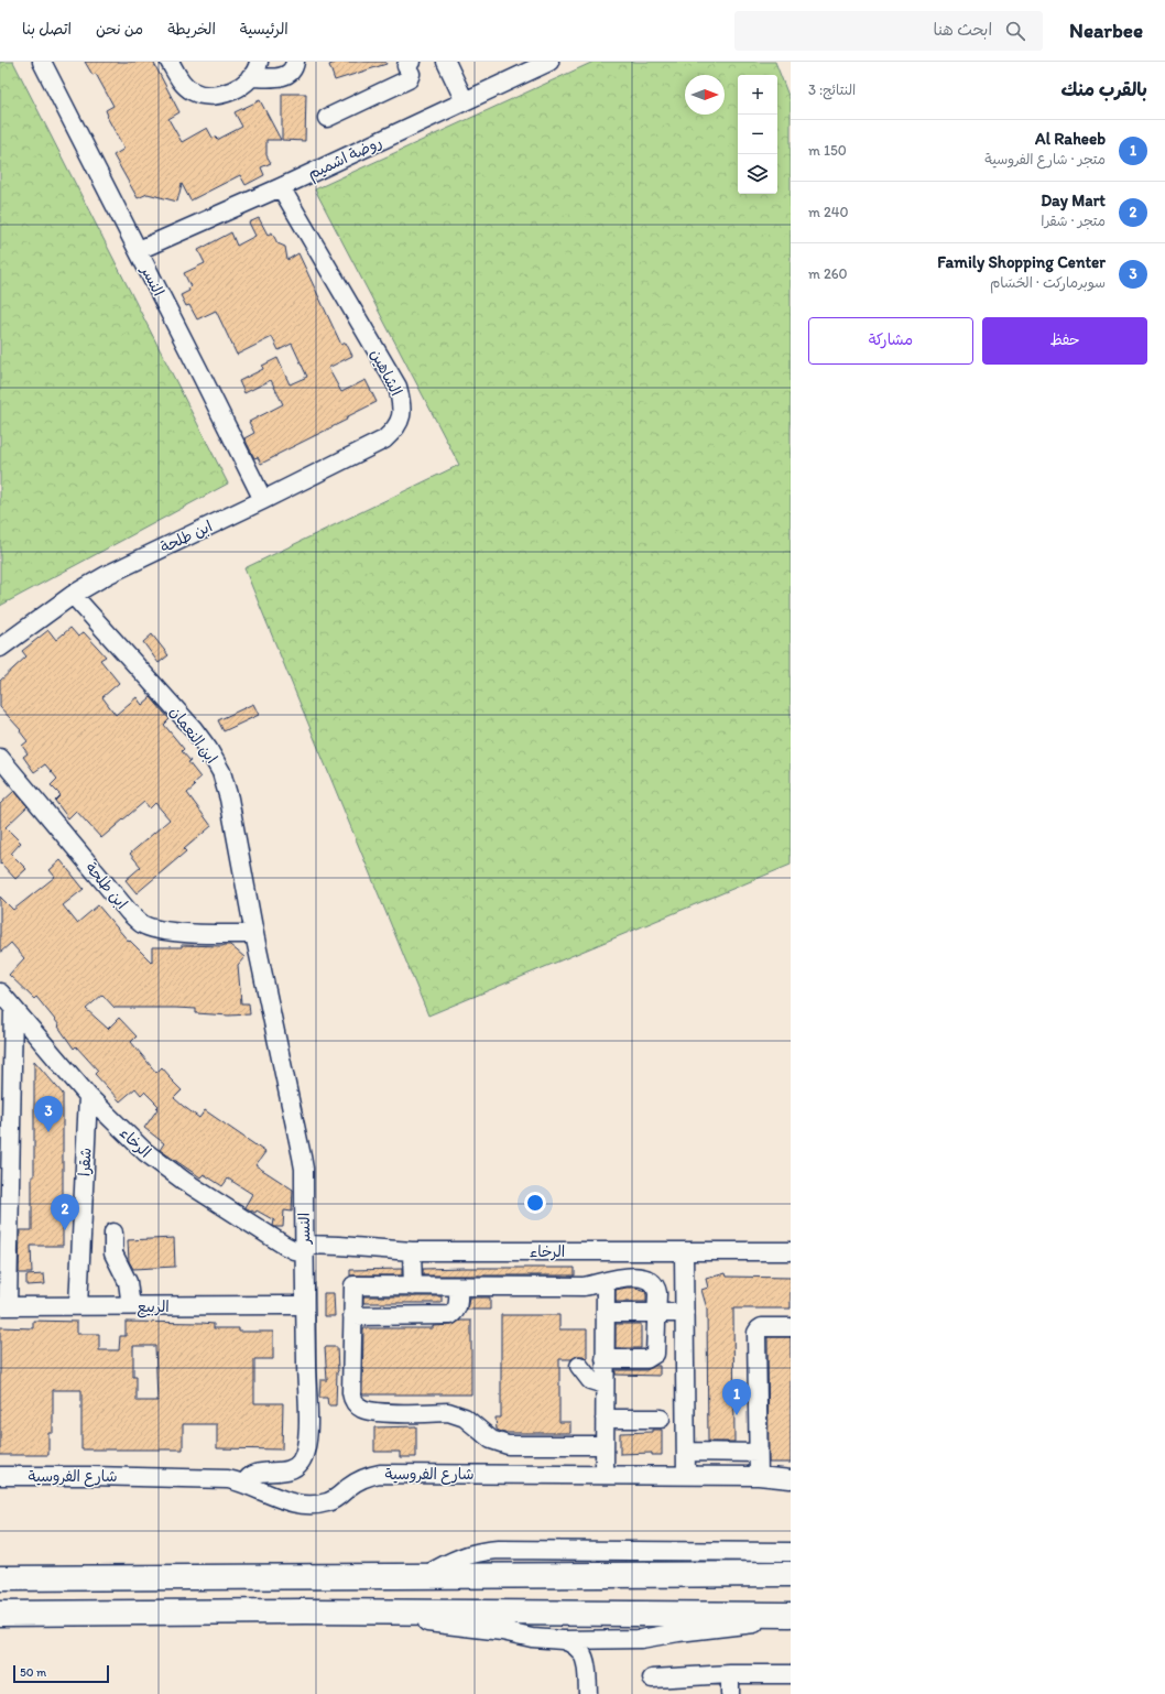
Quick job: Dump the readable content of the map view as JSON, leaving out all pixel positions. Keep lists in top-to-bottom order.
{
  "streets": {
    "street": [
      "روضة اشميم",
      "النسر",
      "الشاهين",
      "ابن طلحة",
      "ابن النعمان",
      "الرخاء",
      "شقرا",
      "الربيع",
      "شارع الفروسية"
    ]
  },
  "crossings": [
    ["روضة اشميم", "النسر"],
    ["روضة اشميم", "الشاهين"],
    ["النسر", "الشاهين"],
    ["النسر", "ابن طلحة"],
    ["النسر", "ابن النعمان"],
    ["النسر", "الرخاء"],
    ["النسر", "الربيع"],
    ["النسر", "شارع الفروسية"],
    ["الشاهين", "ابن طلحة"],
    ["ابن طلحة", "ابن النعمان"],
    ["الرخاء", "شقرا"],
    ["شقرا", "الربيع"]
  ],
  "scale_bar": "50 m",
  "north": "right",
  "page": {
    "header": "Nearbee",
    "search": "ابحث هنا",
    "nav": [
      "الرئيسية",
      "الخريطة",
      "من نحن",
      "اتصل بنا"
    ],
    "heading": ["بالقرب منك", "النتائج: 3"],
    "map_buttons": ["+", "−"],
    "list": [
      {
        "mark": "1",
        "name": "Al Raheeb",
        "note": "متجر · شارع الفروسية",
        "value": "150 m"
      },
      {
        "mark": "2",
        "name": "Day Mart",
        "note": "متجر · شقرا",
        "value": "240 m"
      },
      {
        "mark": "3",
        "name": "Family Shopping Center",
        "note": "سوبرماركت · الحُسَام",
        "value": "260 m"
      }
    ],
    "buttons": ["حفظ", "مشاركة"],
    "pins": ["3", "2", "1"],
    "scale": "50 m"
  }
}
